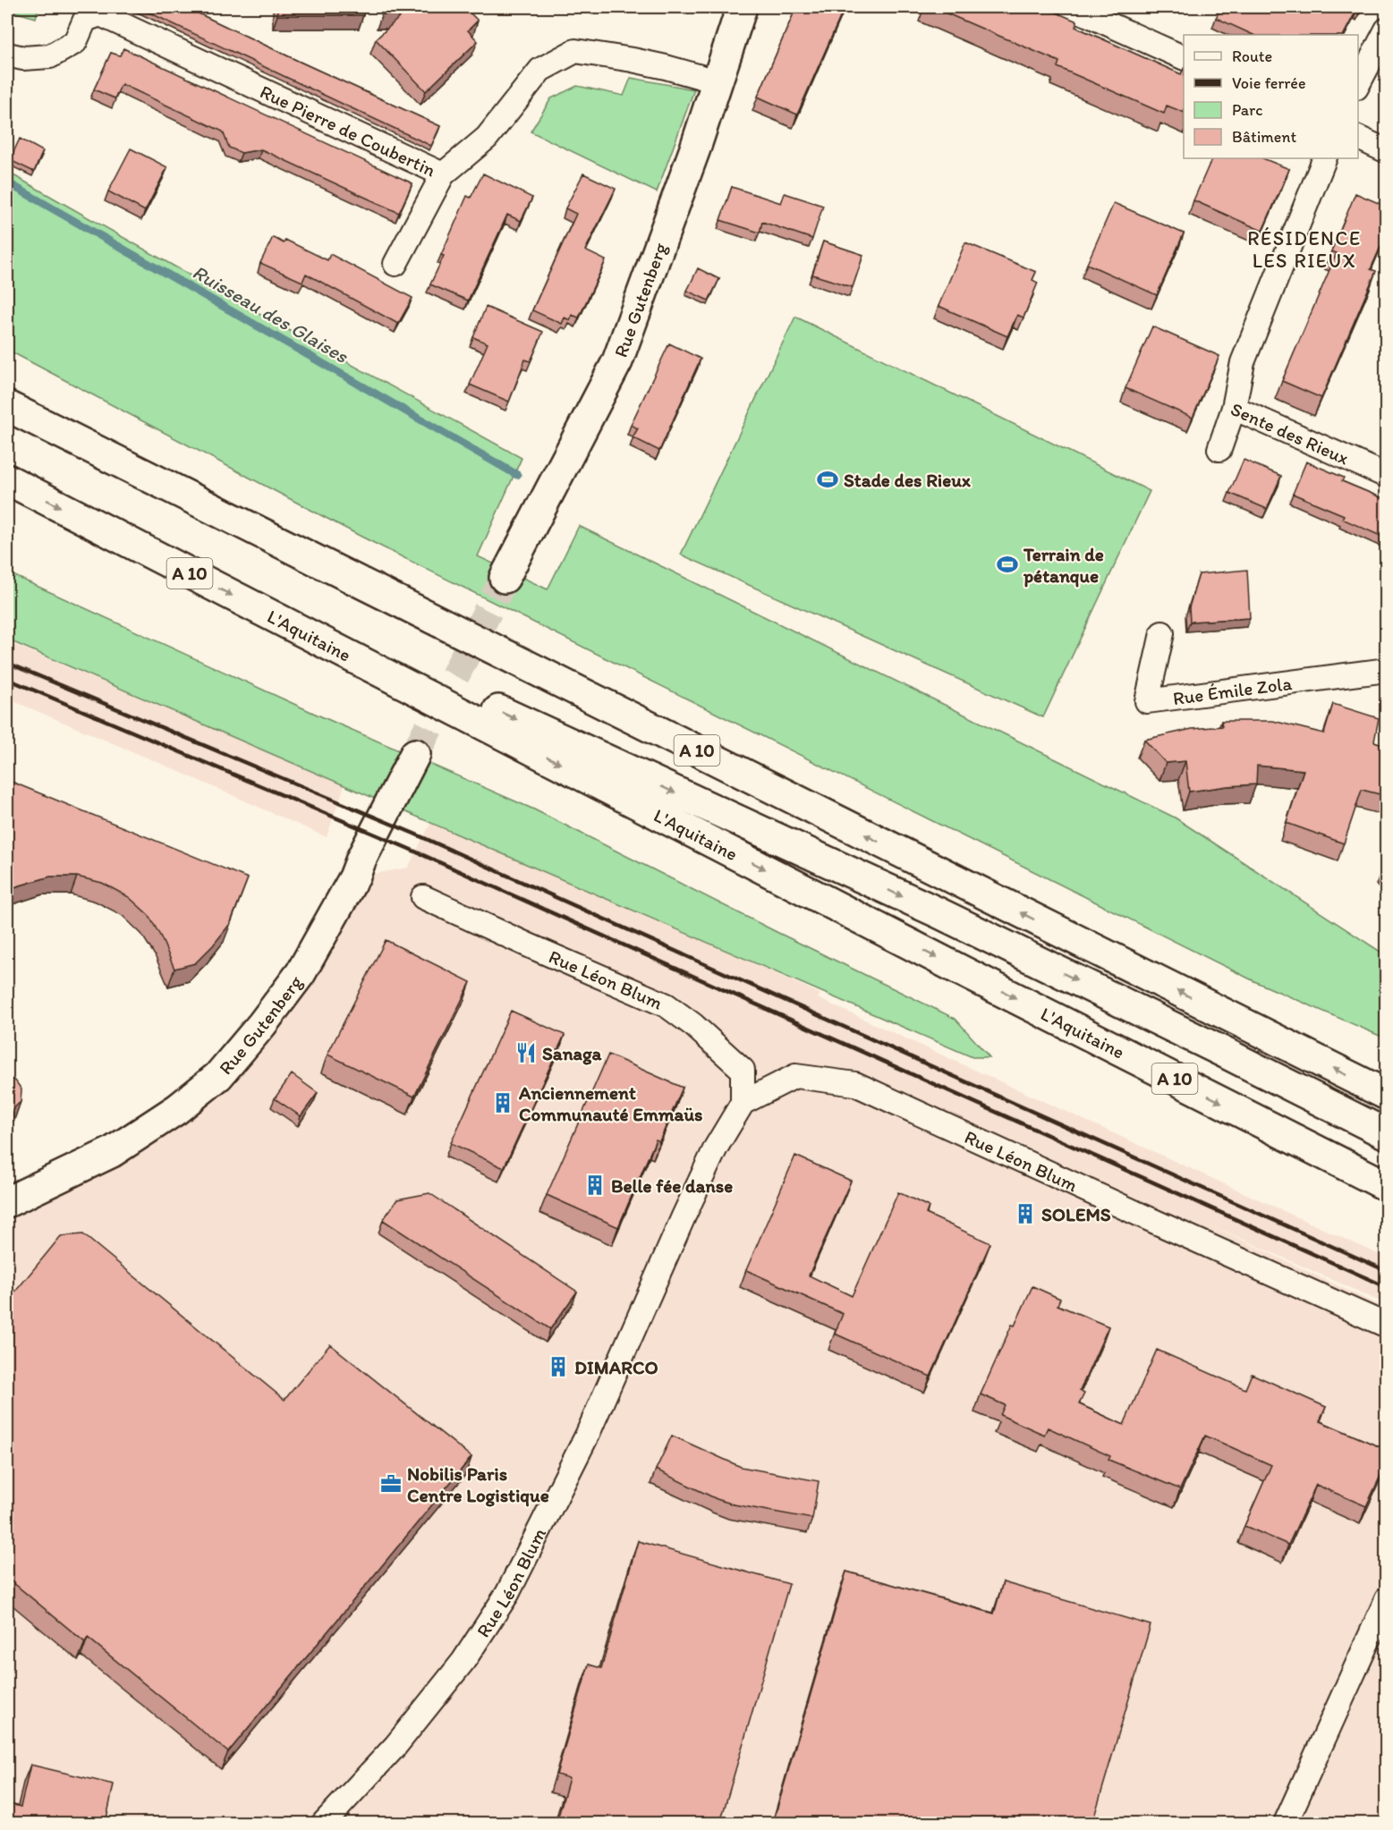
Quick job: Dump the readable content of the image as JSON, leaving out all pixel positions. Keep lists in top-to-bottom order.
{
  "streets": {
    "main road": ["Rue Gutenberg", "A 10", "L'Aquitaine"],
    "street": [
      "Rue Pierre de Coubertin",
      "Sente des Rieux",
      "Rue Émile Zola",
      "Rue Léon Blum"
    ]
  },
  "crossings": [
    ["Rue Pierre de Coubertin", "Rue Gutenberg"]
  ],
  "districts": ["RÉSIDENCE LES RIEUX"],
  "water": ["Ruisseau des Glaises"],
  "places": {
    "sports": ["Stade des Rieux", "Terrain de pétanque"],
    "restaurant": ["Sanaga"],
    "building": [
      "Anciennement Communauté Emmaüs",
      "Belle fée danse",
      "SOLEMS",
      "DIMARCO"
    ],
    "office": ["Nobilis Paris Centre Logistique"]
  },
  "legend": [
    "Route",
    "Voie ferrée",
    "Parc",
    "Bâtiment"
  ]
}
